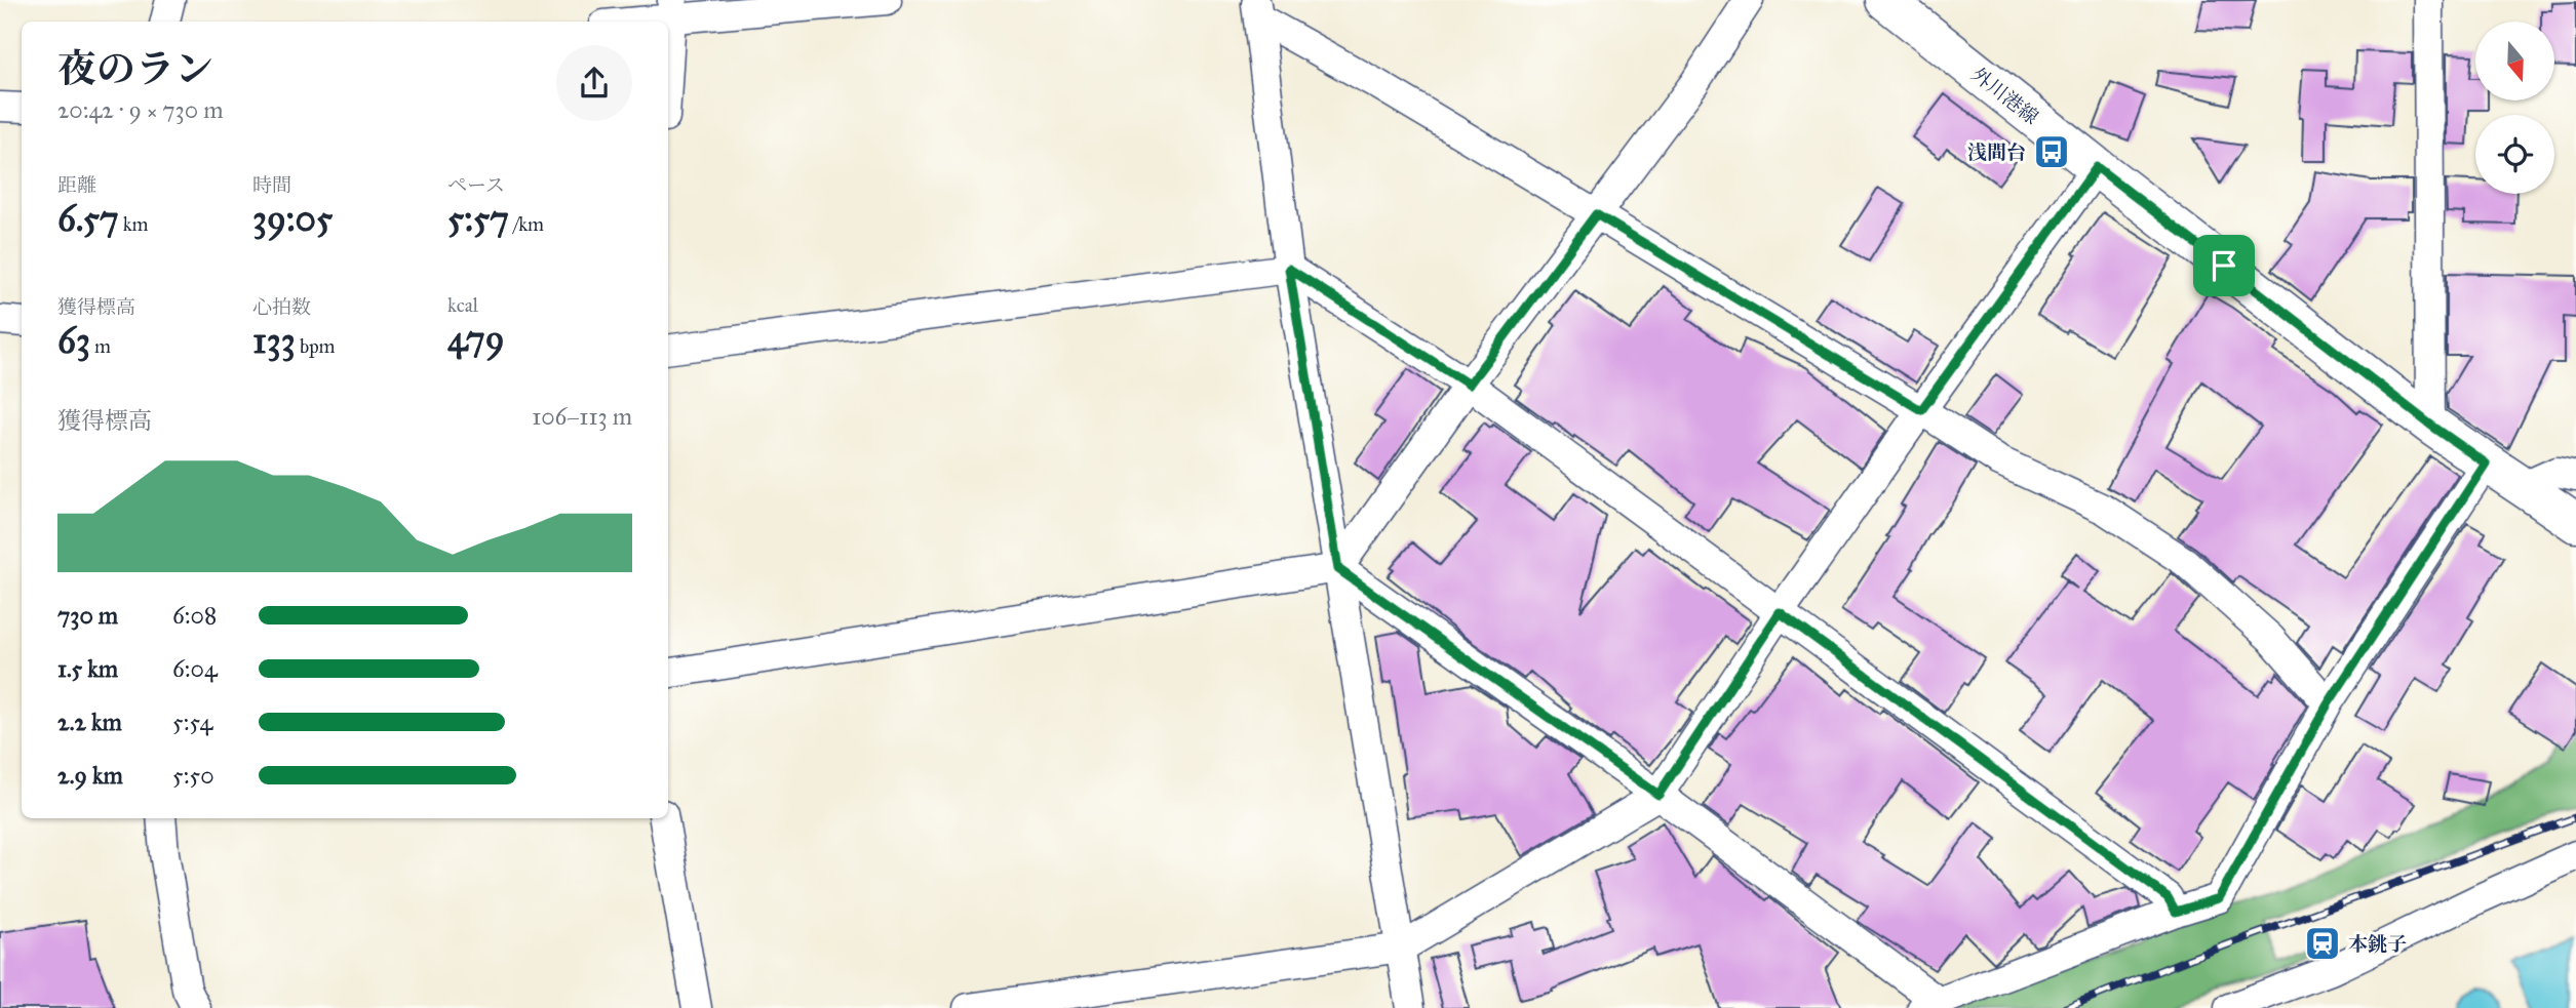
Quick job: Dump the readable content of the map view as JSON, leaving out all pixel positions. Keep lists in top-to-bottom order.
{
  "streets": {
    "main road": ["外川港線"]
  },
  "places": {
    "bus stop": ["浅間台"],
    "station": ["本銚子"]
  },
  "north": "bottom",
  "page": {
    "heading": ["夜のラン", "20:42 · 9 × 730 m"],
    "stats": [
      ["距離", "6.57 km"],
      ["時間", "39:05"],
      ["ペース", "5:57 /km"],
      ["獲得標高", "63 m"],
      ["心拍数", "133 bpm"],
      ["kcal", "479"]
    ],
    "chart": ["獲得標高", "106–113 m"],
    "list": [
      {
        "name": "730 m",
        "note": "6:08"
      },
      {
        "name": "1.5 km",
        "note": "6:04"
      },
      {
        "name": "2.2 km",
        "note": "5:54"
      },
      {
        "name": "2.9 km",
        "note": "5:50"
      }
    ]
  }
}
